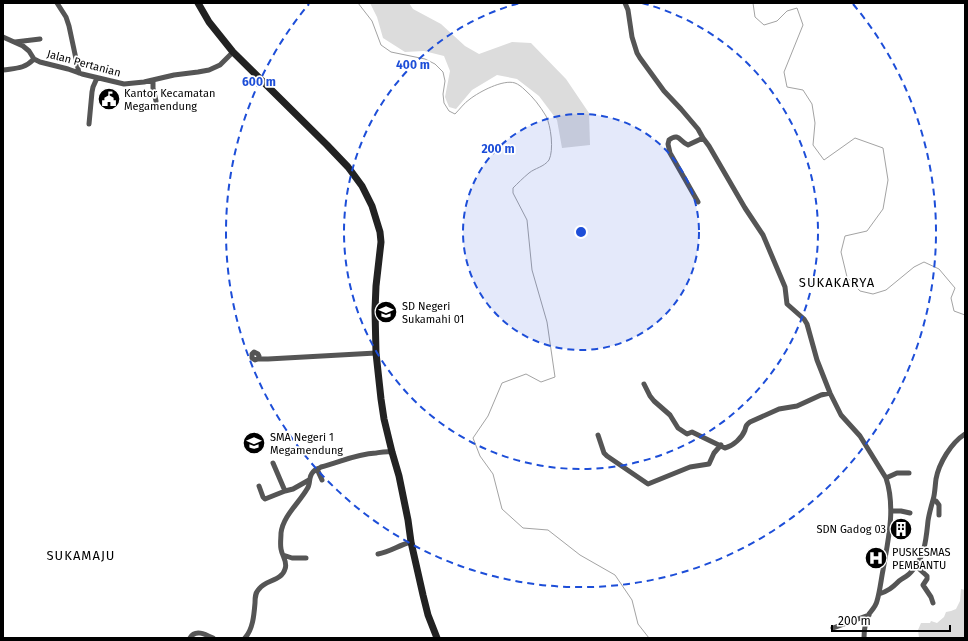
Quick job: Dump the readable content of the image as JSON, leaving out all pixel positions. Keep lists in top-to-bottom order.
{
  "streets": {
    "street": ["Jalan Pertanian"]
  },
  "districts": ["SUKAKARYA", "SUKAMAJU"],
  "places": {
    "public building": ["Kantor Kecamatan Megamendung"],
    "school or university": ["SD Negeri Sukamahi 01", "SMA Negeri 1 Megamendung"],
    "building": ["SDN Gadog 03"],
    "hospital": ["PUSKESMAS PEMBANTU"]
  },
  "scale_bar": "200 m",
  "rings": ["400 m", "600 m", "200 m"]
}
